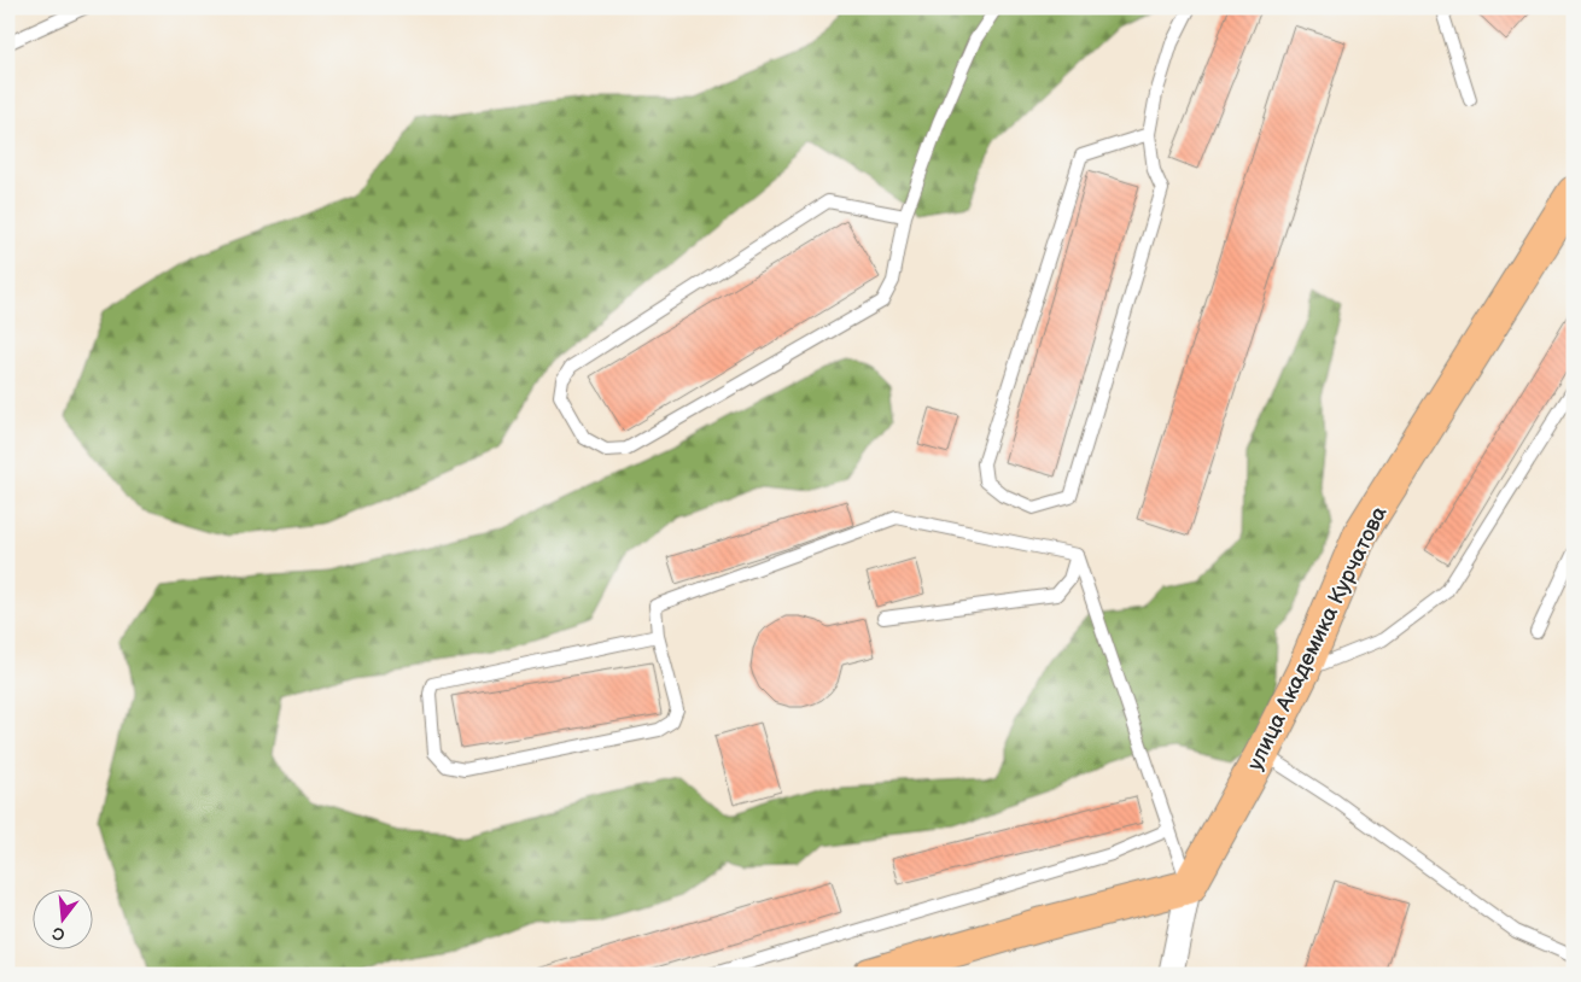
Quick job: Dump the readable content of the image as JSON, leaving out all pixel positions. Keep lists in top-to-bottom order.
{
  "streets": {
    "main road": ["улица Академика Курчатова"]
  },
  "north": "bottom"
}
